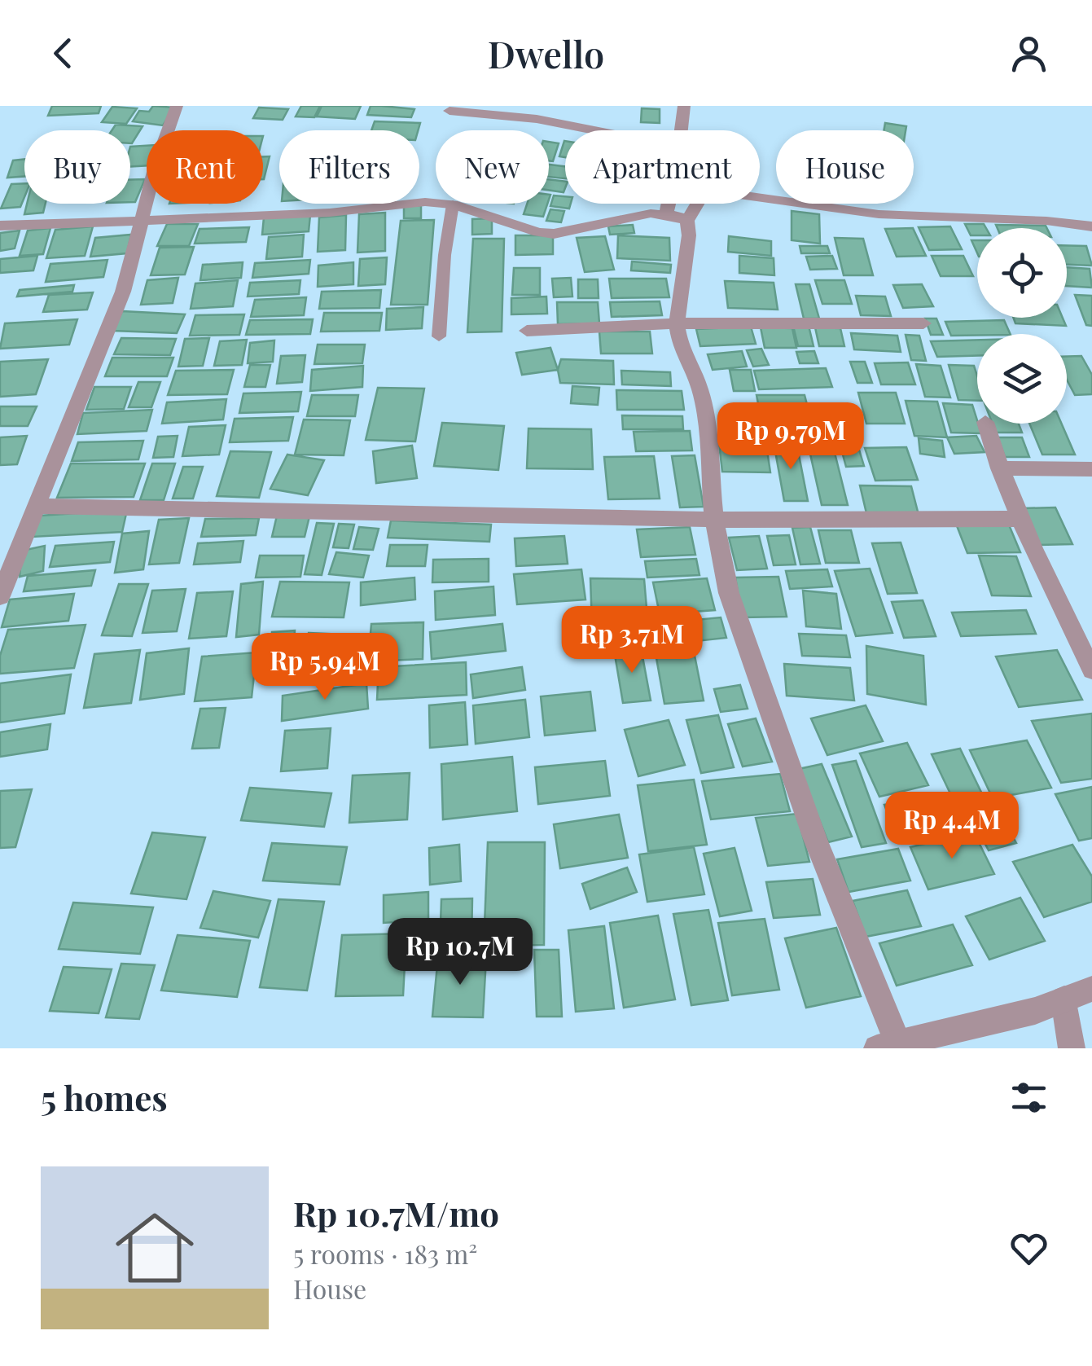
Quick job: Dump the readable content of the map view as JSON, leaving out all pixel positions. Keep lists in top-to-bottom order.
{
  "page": {
    "header": "Dwello",
    "chip": [
      "Buy",
      "Rent",
      "Filters",
      "New",
      "Apartment",
      "House"
    ],
    "price": [
      "Rp 9.79M",
      "Rp 3.71M",
      "Rp 5.94M",
      "Rp 4.4M",
      "Rp 10.7M"
    ],
    "heading": "5 homes",
    "list": [
      {
        "name": "Rp 10.7M/mo",
        "note": "5 rooms · 183 m² · House"
      }
    ]
  }
}
